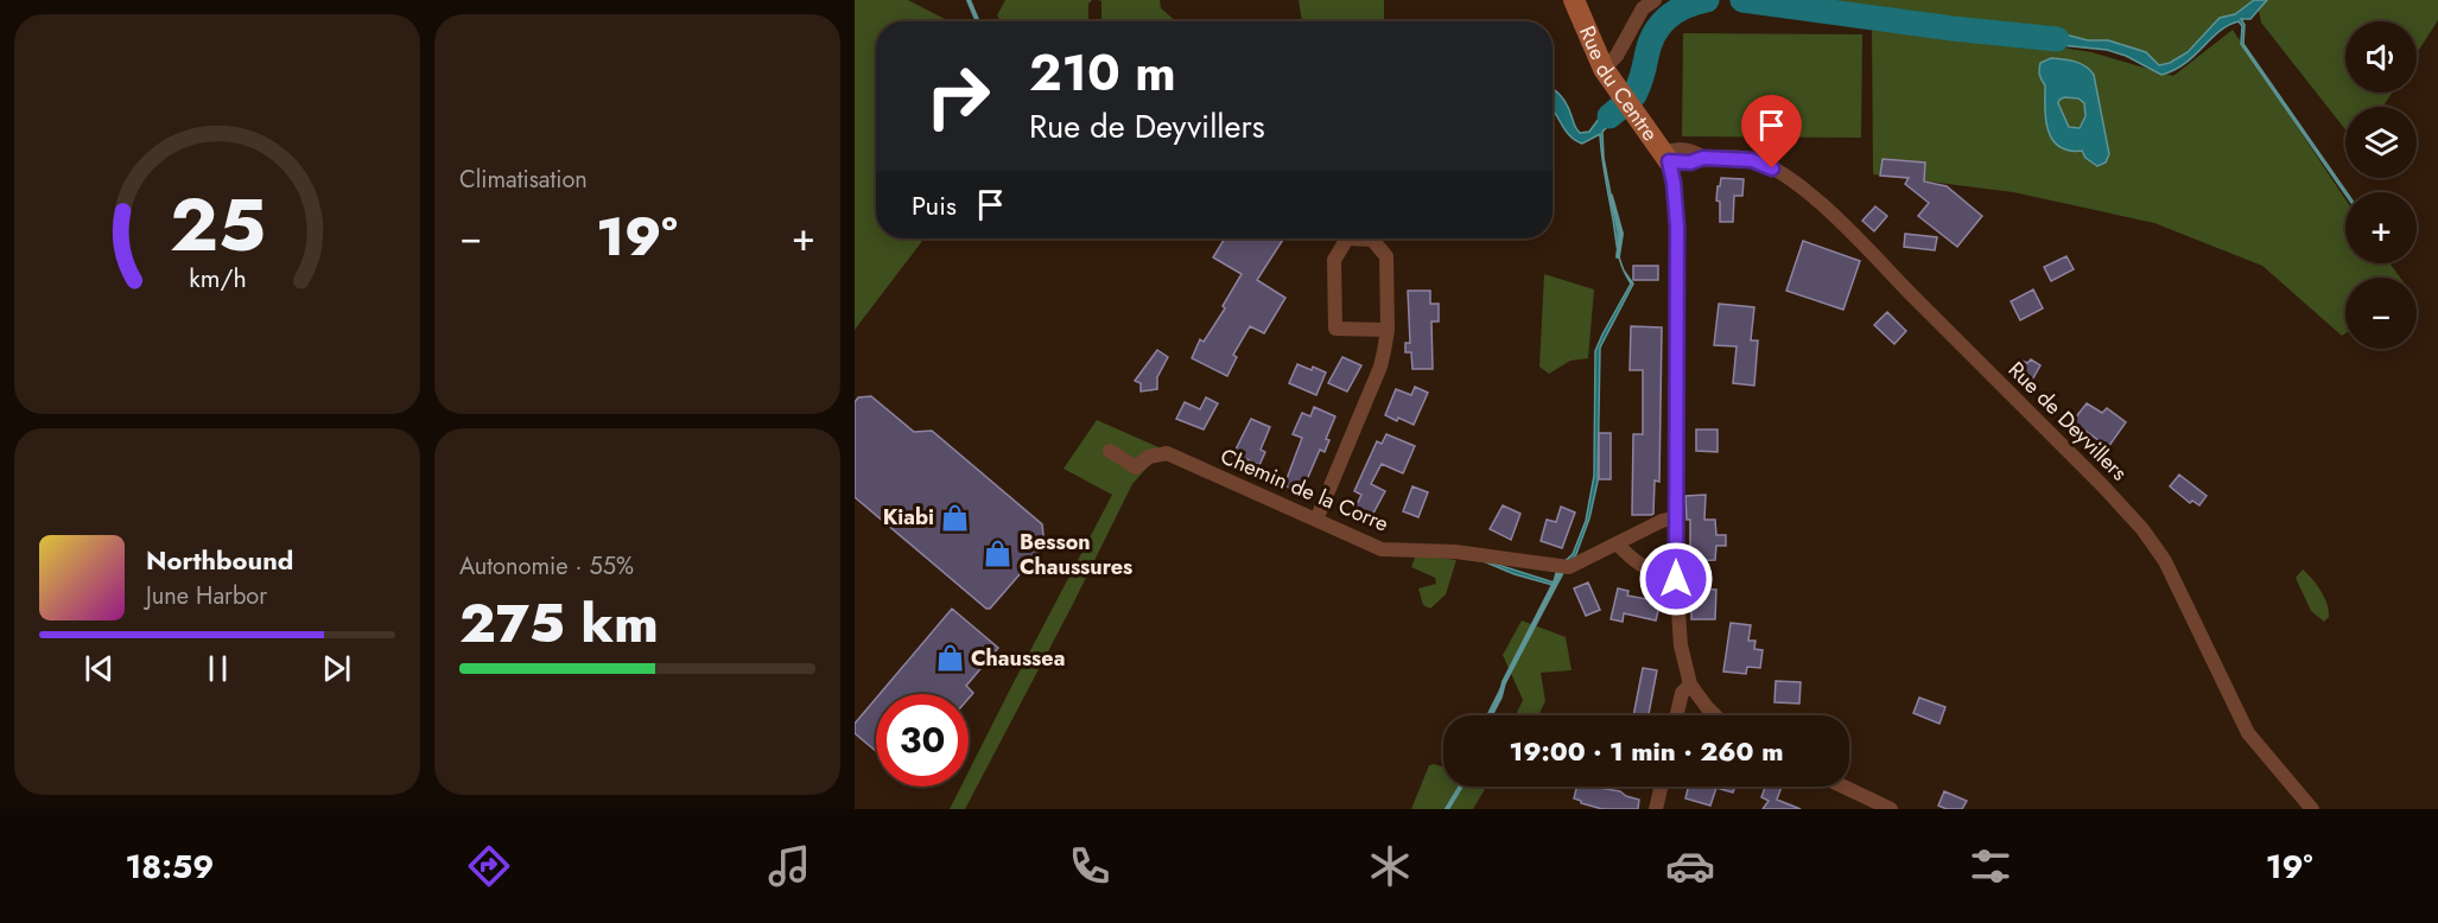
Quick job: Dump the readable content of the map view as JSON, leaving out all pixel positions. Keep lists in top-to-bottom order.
{
  "streets": {
    "street": ["Rue du Centre", "Rue de Deyvillers", "Chemin de la Corre"]
  },
  "crossings": [
    ["Rue du Centre", "Rue de Deyvillers"]
  ],
  "places": {
    "shop": ["Kiabi", "Besson Chaussures", "Chaussea"]
  },
  "page": {
    "tile": [
      "Climatisation",
      ["Autonomie · 55%", "275 km"]
    ],
    "map_buttons": ["+", "−"],
    "turn": ["210 m", "Rue de Deyvillers"],
    "then": "Puis",
    "heat": ["−", "19°", "+"],
    "song": ["Northbound", "June Harbor"],
    "limit": "30",
    "trip": "19:00 · 1 min · 260 m",
    "tabs": ["18:59", "19°"],
    "gauge": ["25", "km/h"]
  }
}
